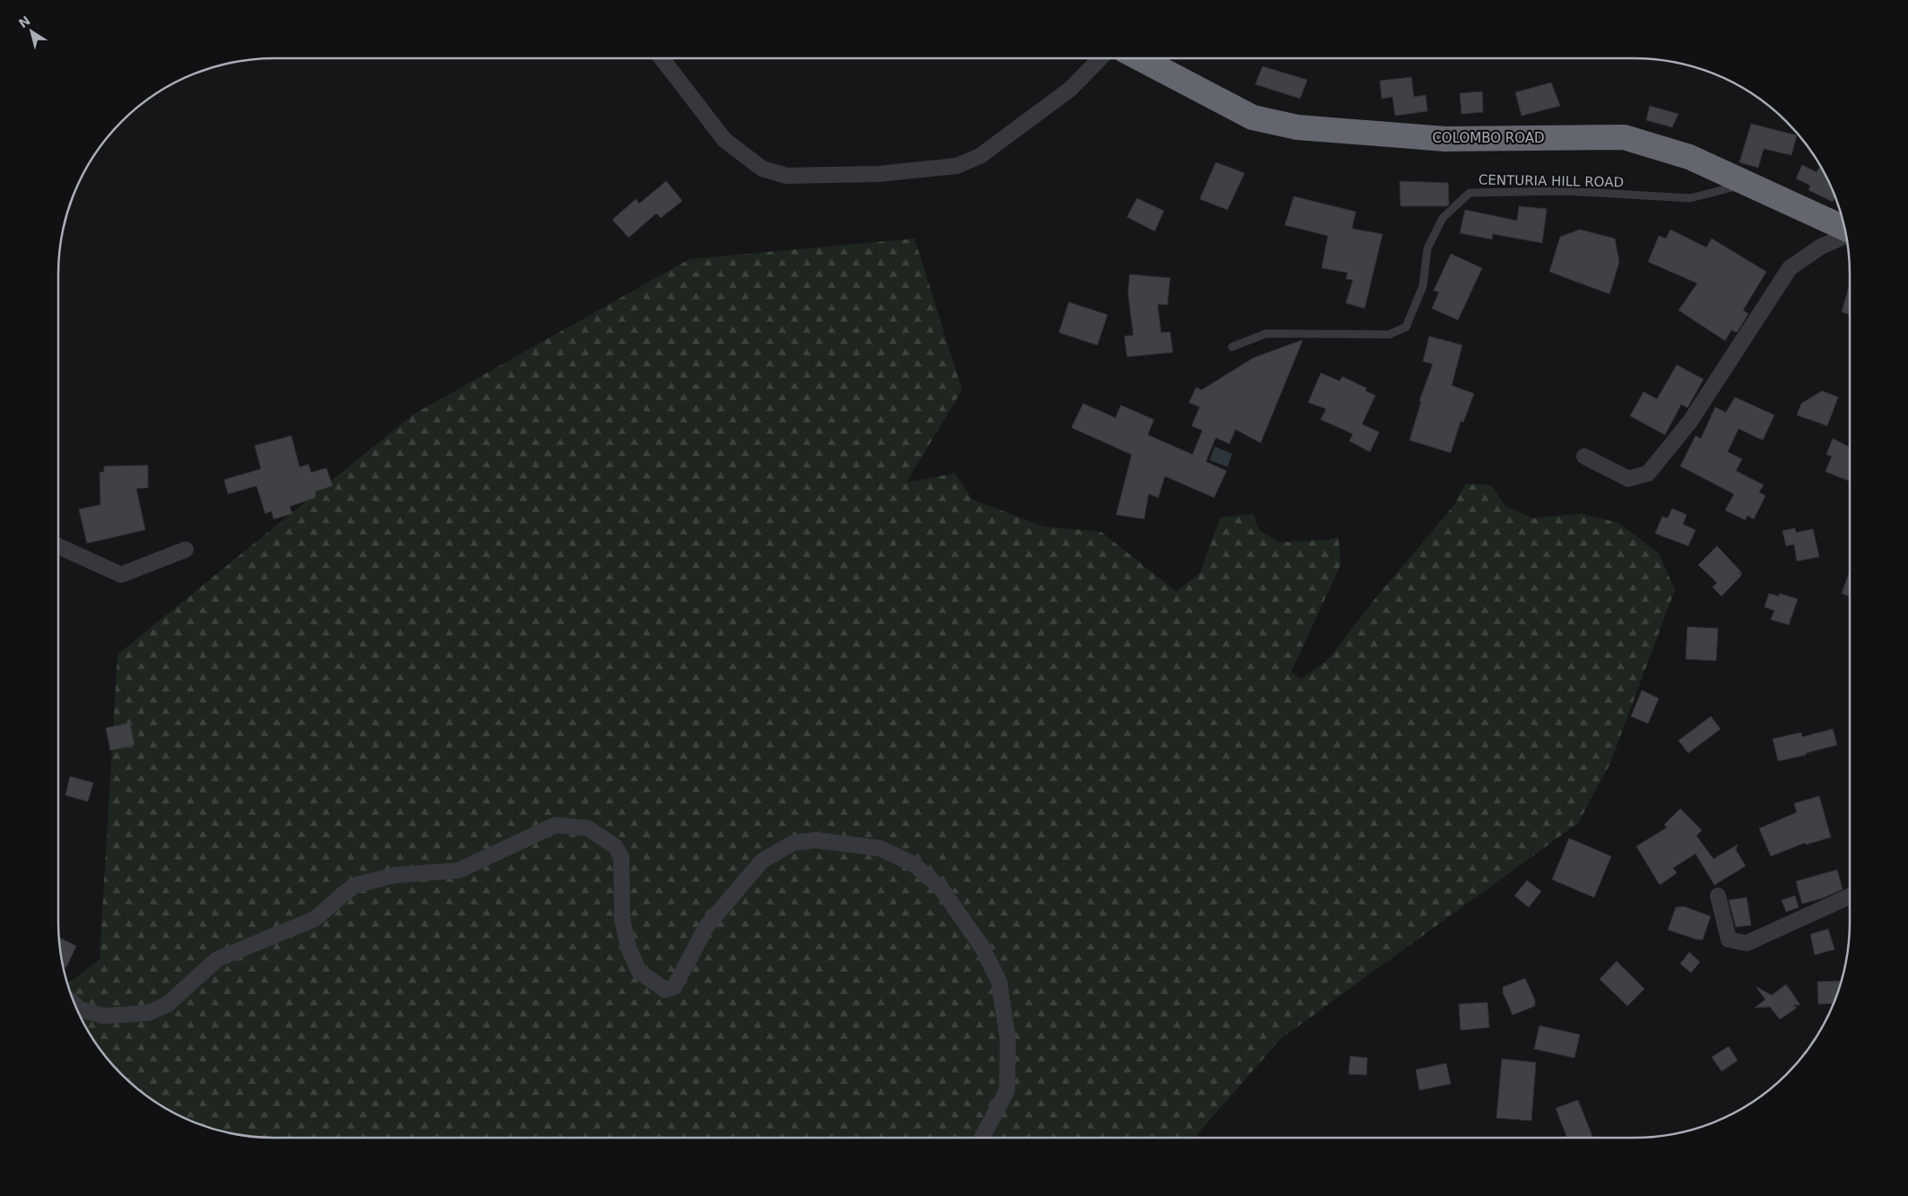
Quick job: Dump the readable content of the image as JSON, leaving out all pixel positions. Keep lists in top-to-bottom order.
{
  "streets": {
    "highway": ["COLOMBO ROAD"],
    "lane": ["CENTURIA HILL ROAD"]
  },
  "crossings": [
    ["COLOMBO ROAD", "CENTURIA HILL ROAD"]
  ],
  "north": "top left"
}
